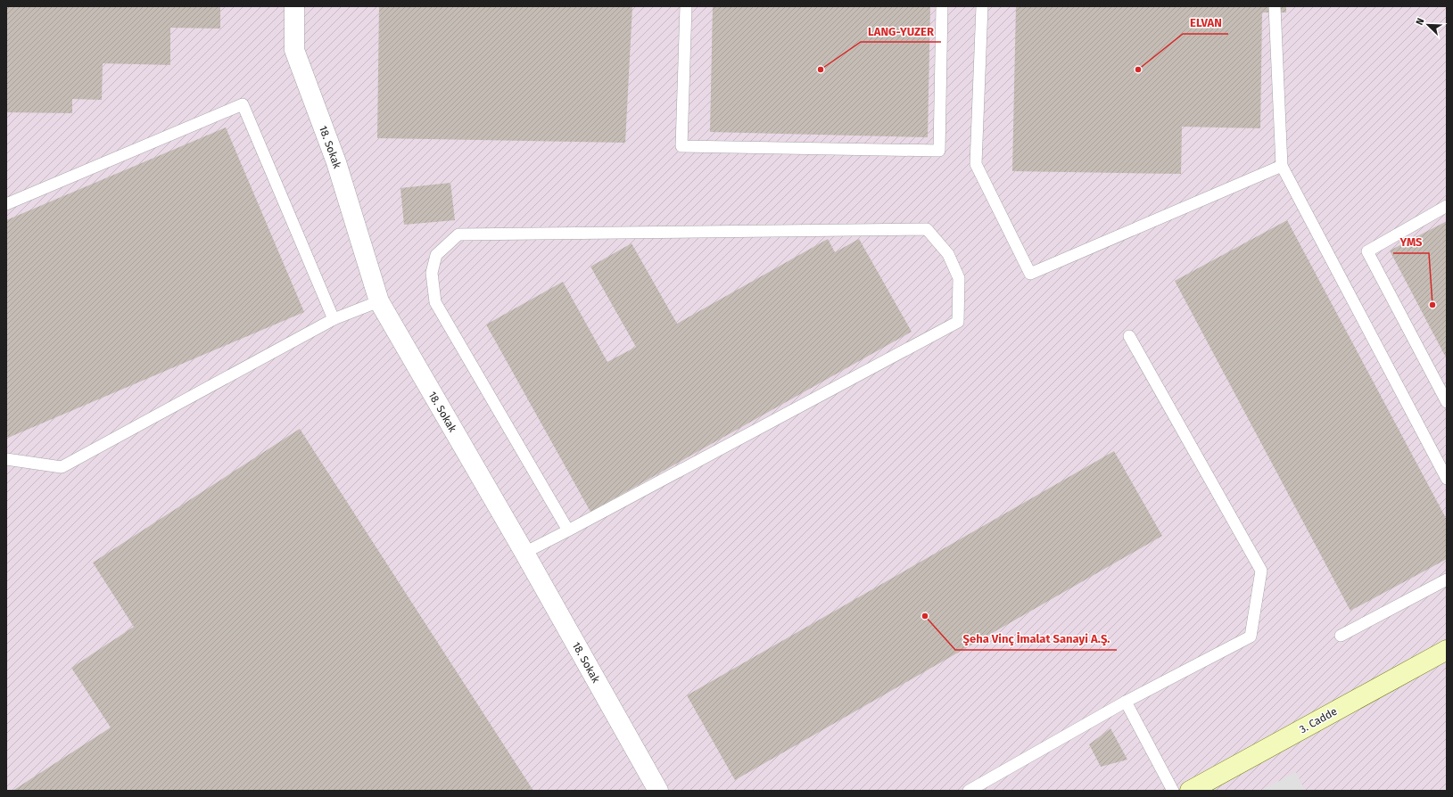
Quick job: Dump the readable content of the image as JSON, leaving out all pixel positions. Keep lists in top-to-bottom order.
{
  "streets": {
    "street": ["18. Sokak", "3. Cadde"]
  },
  "places": [
    "LANG-YUZER",
    "ELVAN",
    "YMS",
    "Şeha Vinç İmalat Sanayi A.Ş."
  ],
  "north": "top left"
}
